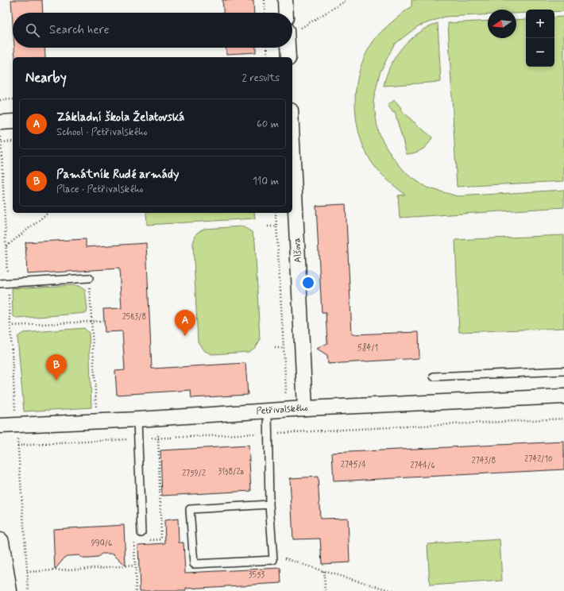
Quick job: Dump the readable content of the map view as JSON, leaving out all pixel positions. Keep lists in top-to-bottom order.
{
  "streets": {
    "street": ["Alšova", "Petřivalského"]
  },
  "crossings": [
    ["Alšova", "Petřivalského"]
  ],
  "house_numbers": [
    "2583/8",
    "584/1",
    "2742/10",
    "2743/8",
    "2745/4",
    "2744/6",
    "3138/2a",
    "2759/2",
    "990/6",
    "3553"
  ],
  "north": "left",
  "page": {
    "map_buttons": ["+", "−"],
    "search": "Search here",
    "heading": ["Nearby", "2 results"],
    "list": [
      {
        "mark": "A",
        "name": "Základní škola Želatovská",
        "note": "School · Petřivalského",
        "value": "60 m"
      },
      {
        "mark": "B",
        "name": "Památník Rudé armády",
        "note": "Place · Petřivalského",
        "value": "110 m"
      }
    ],
    "pins": ["A", "B"]
  }
}
